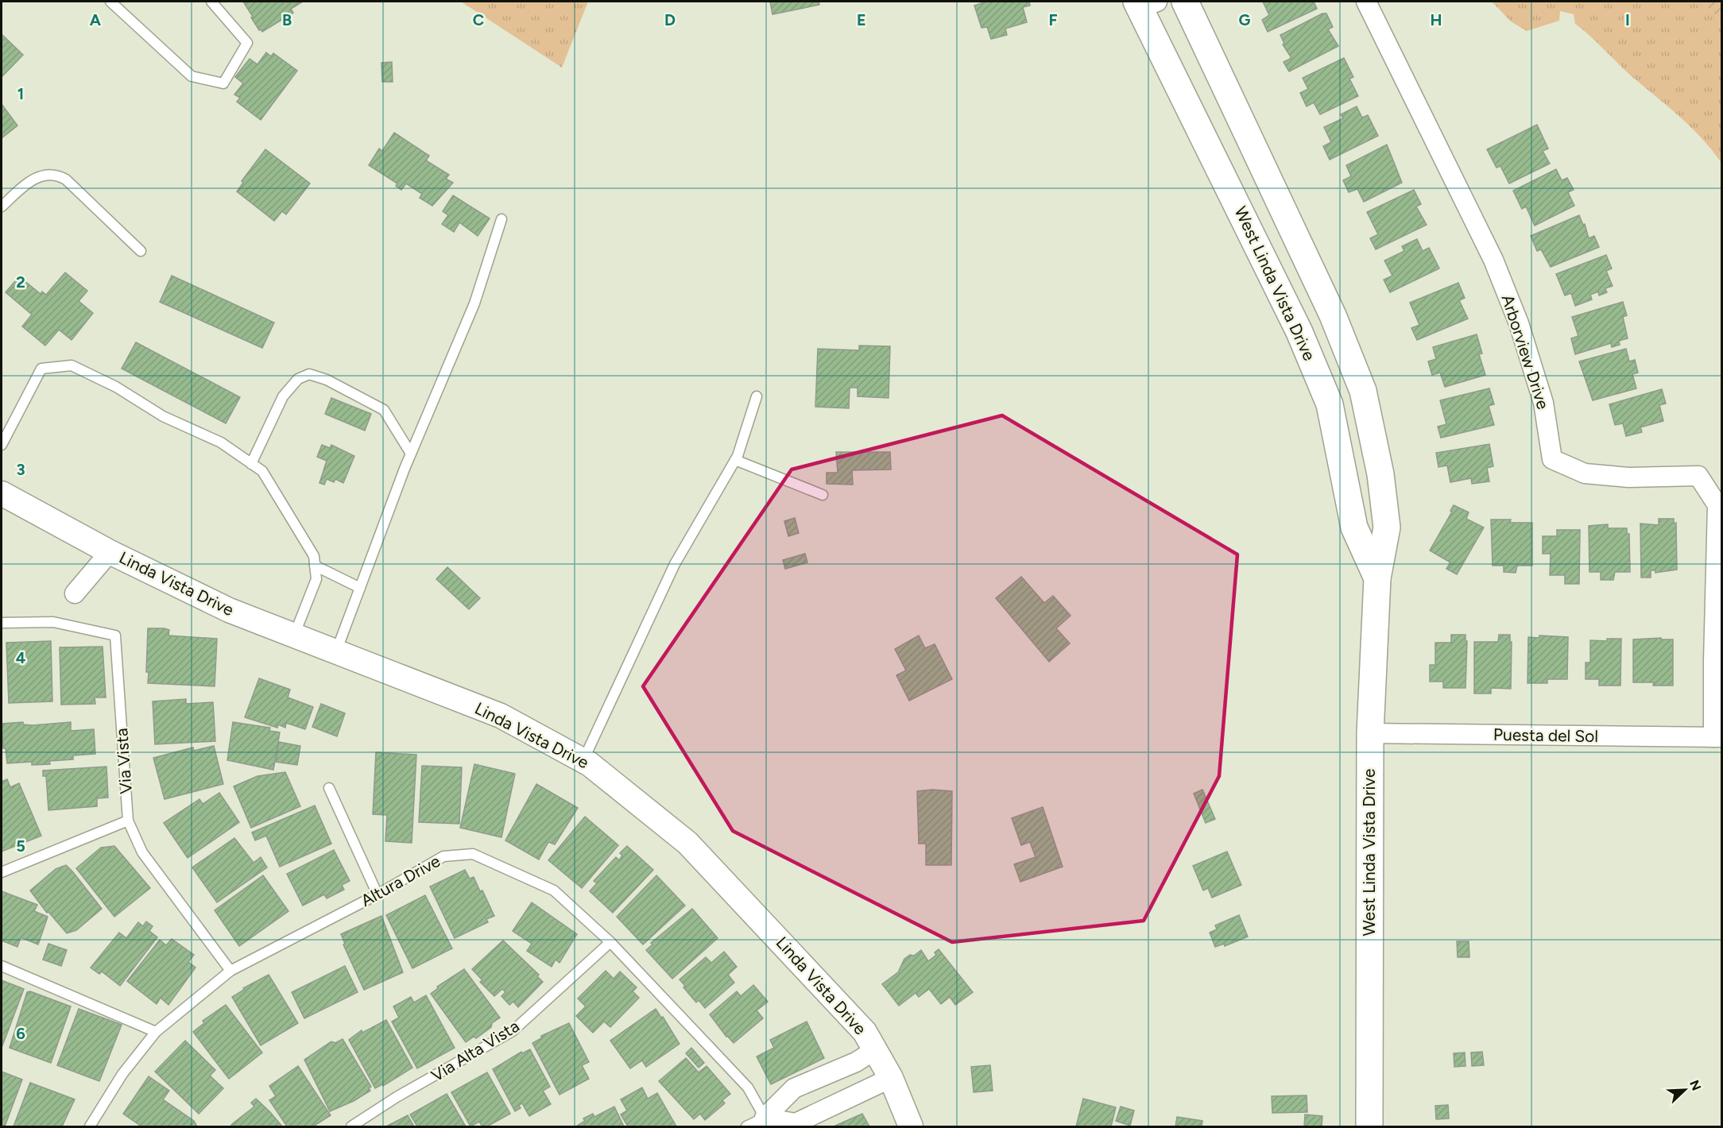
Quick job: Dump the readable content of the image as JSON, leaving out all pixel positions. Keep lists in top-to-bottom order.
{
  "streets": {
    "main road": ["West Linda Vista Drive"],
    "street": ["Arborview Drive", "Linda Vista Drive", "Puesta del Sol"],
    "lane": ["Via Vista", "Altura Drive", "Via Alta Vista"]
  },
  "crossings": [
    ["West Linda Vista Drive", "Puesta del Sol"],
    ["Arborview Drive", "Puesta del Sol"],
    ["Via Vista", "Altura Drive"],
    ["Altura Drive", "Via Alta Vista"]
  ],
  "north": "top right",
  "grid": {
    "columns": [
      "A",
      "B",
      "C",
      "D",
      "E",
      "F",
      "G",
      "H",
      "I"
    ],
    "rows": [
      "1",
      "2",
      "3",
      "4",
      "5",
      "6"
    ]
  }
}
